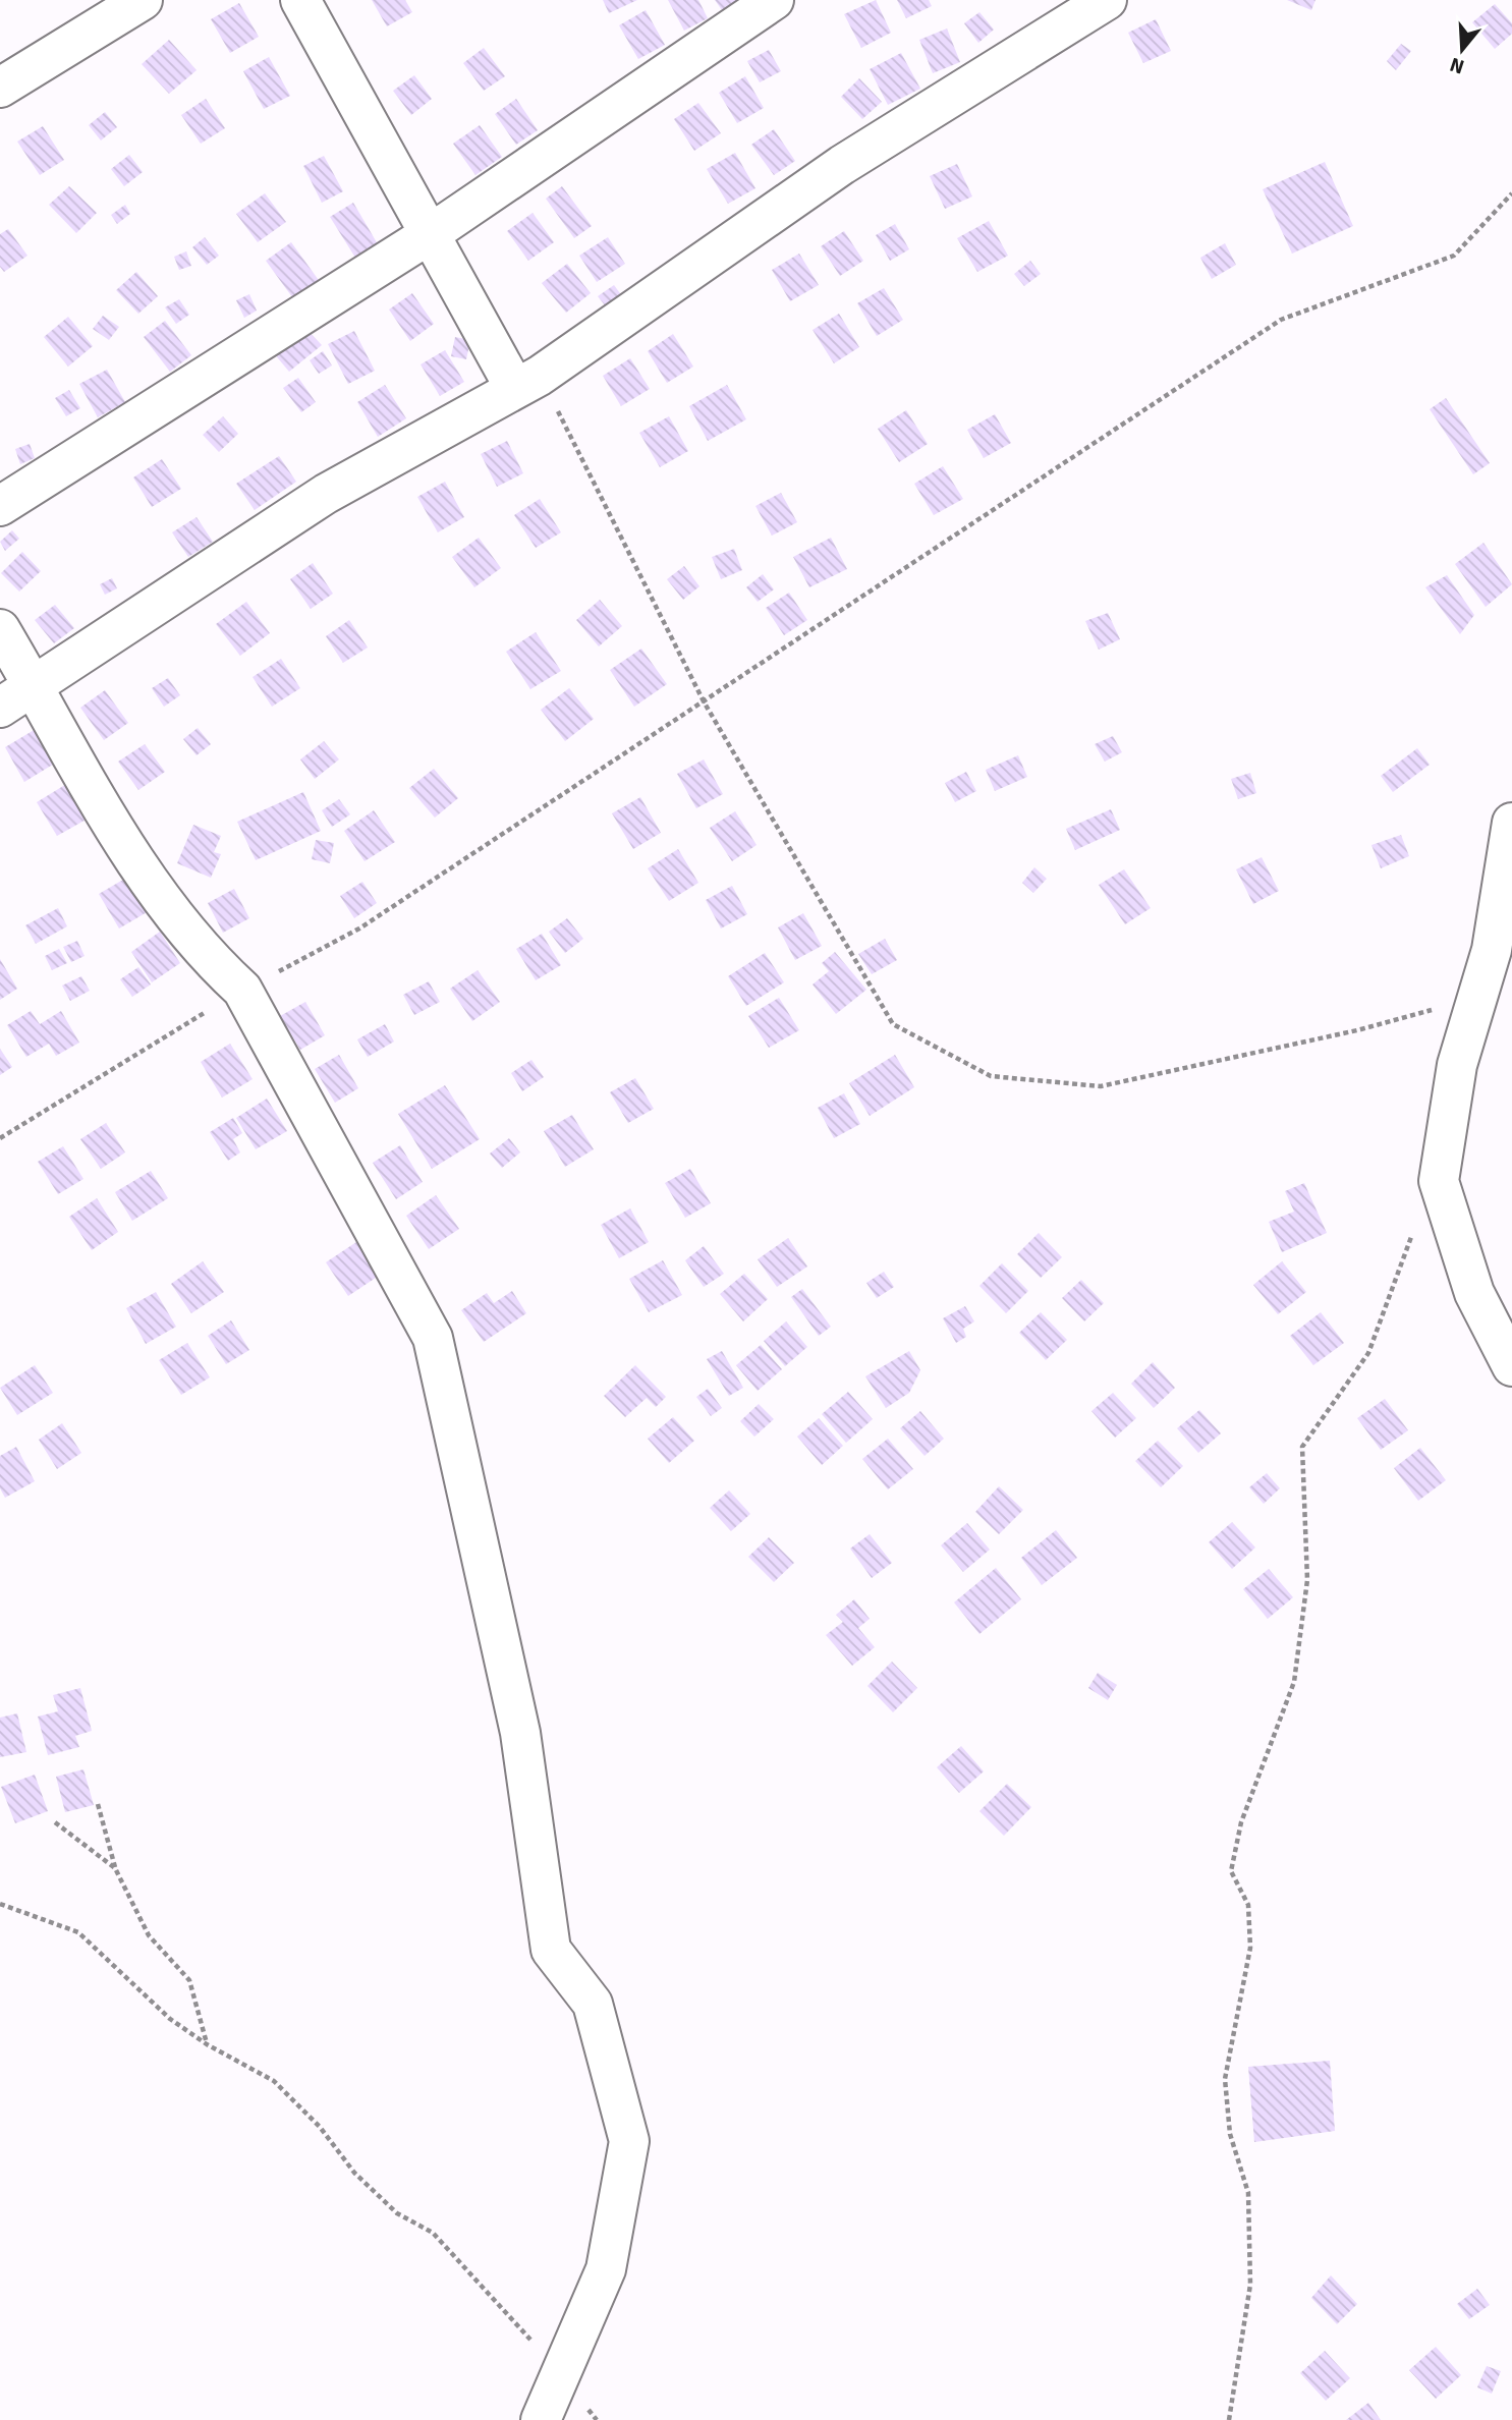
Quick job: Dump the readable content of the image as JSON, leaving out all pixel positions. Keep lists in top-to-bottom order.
{
  "north": "bottom"
}
